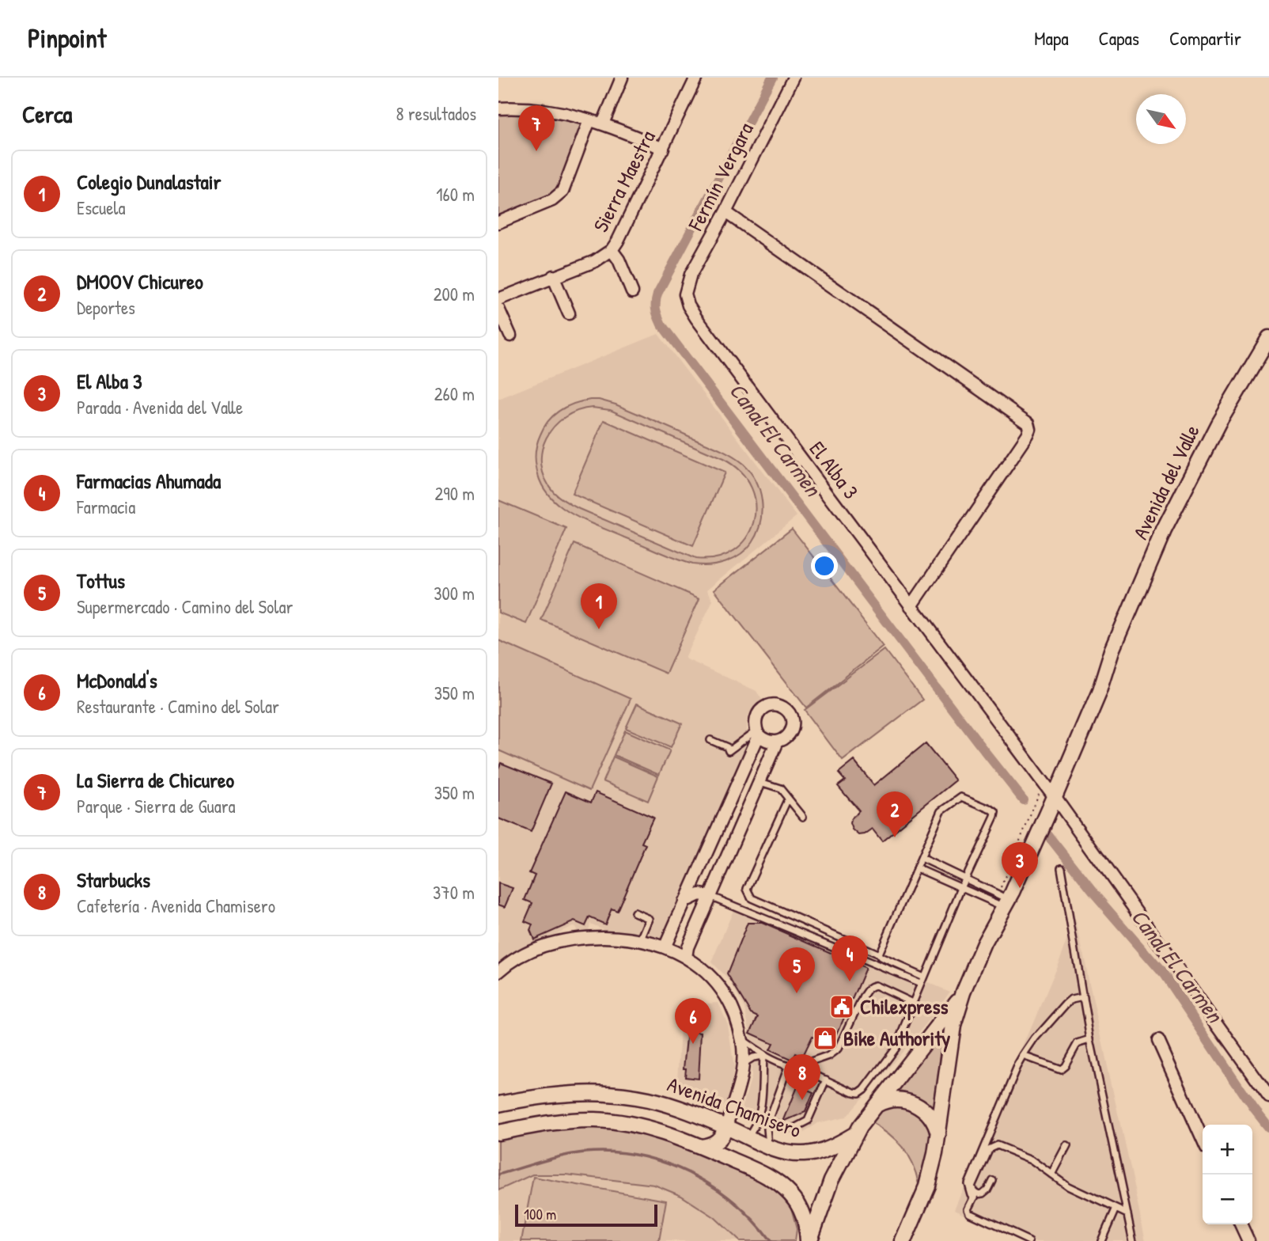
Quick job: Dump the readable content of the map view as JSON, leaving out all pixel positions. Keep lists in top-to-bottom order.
{
  "streets": {
    "street": [
      "Fermín Vergara",
      "Sierra Maestra",
      "El Alba 3",
      "Avenida del Valle",
      "Avenida Chamisero"
    ]
  },
  "crossings": [
    ["Fermín Vergara", "El Alba 3"],
    ["El Alba 3", "Avenida del Valle"],
    ["Avenida del Valle", "Avenida Chamisero"]
  ],
  "water": ["Canal El Carmen"],
  "places": {
    "public building": ["Chilexpress"],
    "shop": ["Bike Authority"]
  },
  "scale_bar": "100 m",
  "north": "bottom right",
  "page": {
    "header": "Pinpoint",
    "nav": ["Mapa", "Capas", "Compartir"],
    "heading": ["Cerca", "8 resultados"],
    "pins": [
      "7",
      "1",
      "2",
      "3",
      "4",
      "5",
      "6",
      "8"
    ],
    "list": [
      {
        "mark": "1",
        "name": "Colegio Dunalastair",
        "note": "Escuela",
        "value": "160 m"
      },
      {
        "mark": "2",
        "name": "DMOOV Chicureo",
        "note": "Deportes",
        "value": "200 m"
      },
      {
        "mark": "3",
        "name": "El Alba 3",
        "note": "Parada · Avenida del Valle",
        "value": "260 m"
      },
      {
        "mark": "4",
        "name": "Farmacias Ahumada",
        "note": "Farmacia",
        "value": "290 m"
      },
      {
        "mark": "5",
        "name": "Tottus",
        "note": "Supermercado · Camino del Solar",
        "value": "300 m"
      },
      {
        "mark": "6",
        "name": "McDonald's",
        "note": "Restaurante · Camino del Solar",
        "value": "350 m"
      },
      {
        "mark": "7",
        "name": "La Sierra de Chicureo",
        "note": "Parque · Sierra de Guara",
        "value": "350 m"
      },
      {
        "mark": "8",
        "name": "Starbucks",
        "note": "Cafetería · Avenida Chamisero",
        "value": "370 m"
      }
    ],
    "map_buttons": ["+", "−"],
    "scale": "100 m"
  }
}
